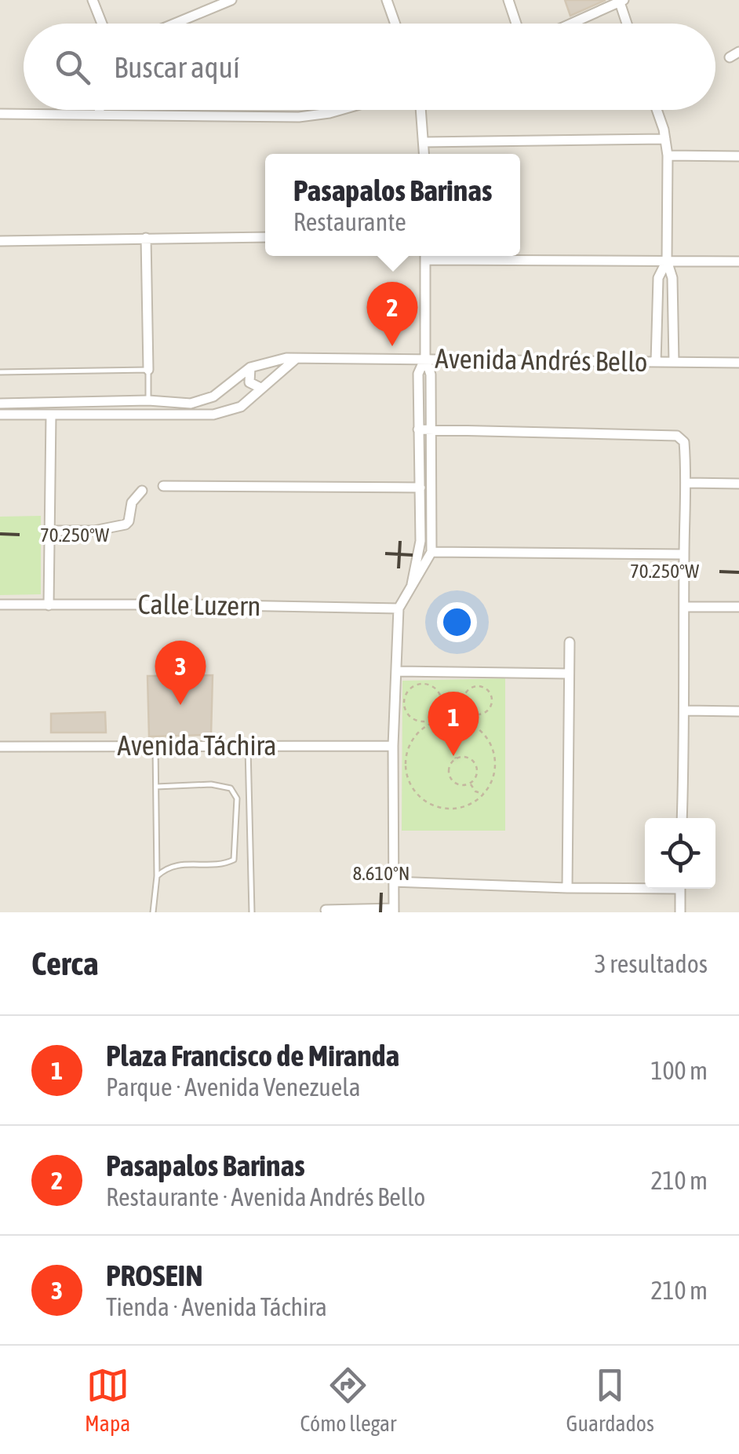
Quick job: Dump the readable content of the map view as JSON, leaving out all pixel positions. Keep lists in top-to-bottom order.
{
  "streets": {
    "street": ["Avenida Andrés Bello", "Calle Luzern", "Avenida Táchira"]
  },
  "page": {
    "search": "Buscar aquí",
    "popup": ["Pasapalos Barinas", "Restaurante"],
    "pins": ["2", "3", "1"],
    "heading": ["Cerca", "3 resultados"],
    "list": [
      {
        "mark": "1",
        "name": "Plaza Francisco de Miranda",
        "note": "Parque · Avenida Venezuela",
        "value": "100 m"
      },
      {
        "mark": "2",
        "name": "Pasapalos Barinas",
        "note": "Restaurante · Avenida Andrés Bello",
        "value": "210 m"
      },
      {
        "mark": "3",
        "name": "PROSEIN",
        "note": "Tienda · Avenida Táchira",
        "value": "210 m"
      }
    ],
    "nav": ["Mapa", "Cómo llegar", "Guardados"]
  },
  "coordinates": ["70.250°W", "8.610°N"]
}
